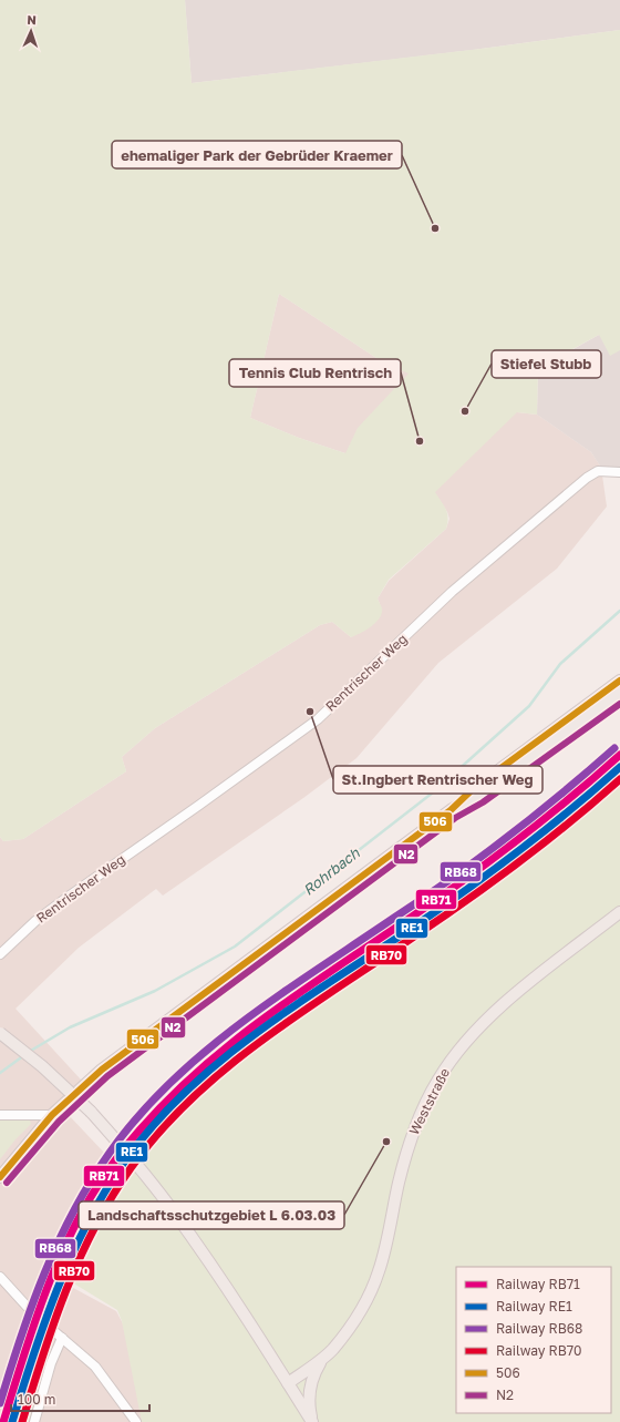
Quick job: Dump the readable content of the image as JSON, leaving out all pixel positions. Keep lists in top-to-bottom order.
{
  "streets": {
    "main road": ["Weststraße"],
    "street": ["Rentrischer Weg"]
  },
  "water": ["Rohrbach"],
  "places": [
    "ehemaliger Park der Gebrüder Kraemer",
    "Stiefel Stubb",
    "Tennis Club Rentrisch",
    "St.Ingbert Rentrischer Weg",
    "Landschaftsschutzgebiet L 6.03.03"
  ],
  "lines": [
    "transit line 506",
    "transit line N2",
    "rail line RB68",
    "rail line RB71",
    "rail line RE1",
    "rail line RB70"
  ],
  "legend": [
    "Railway RB71",
    "Railway RE1",
    "Railway RB68",
    "Railway RB70",
    "506",
    "N2"
  ],
  "scale_bar": "100 m",
  "north": "top"
}
